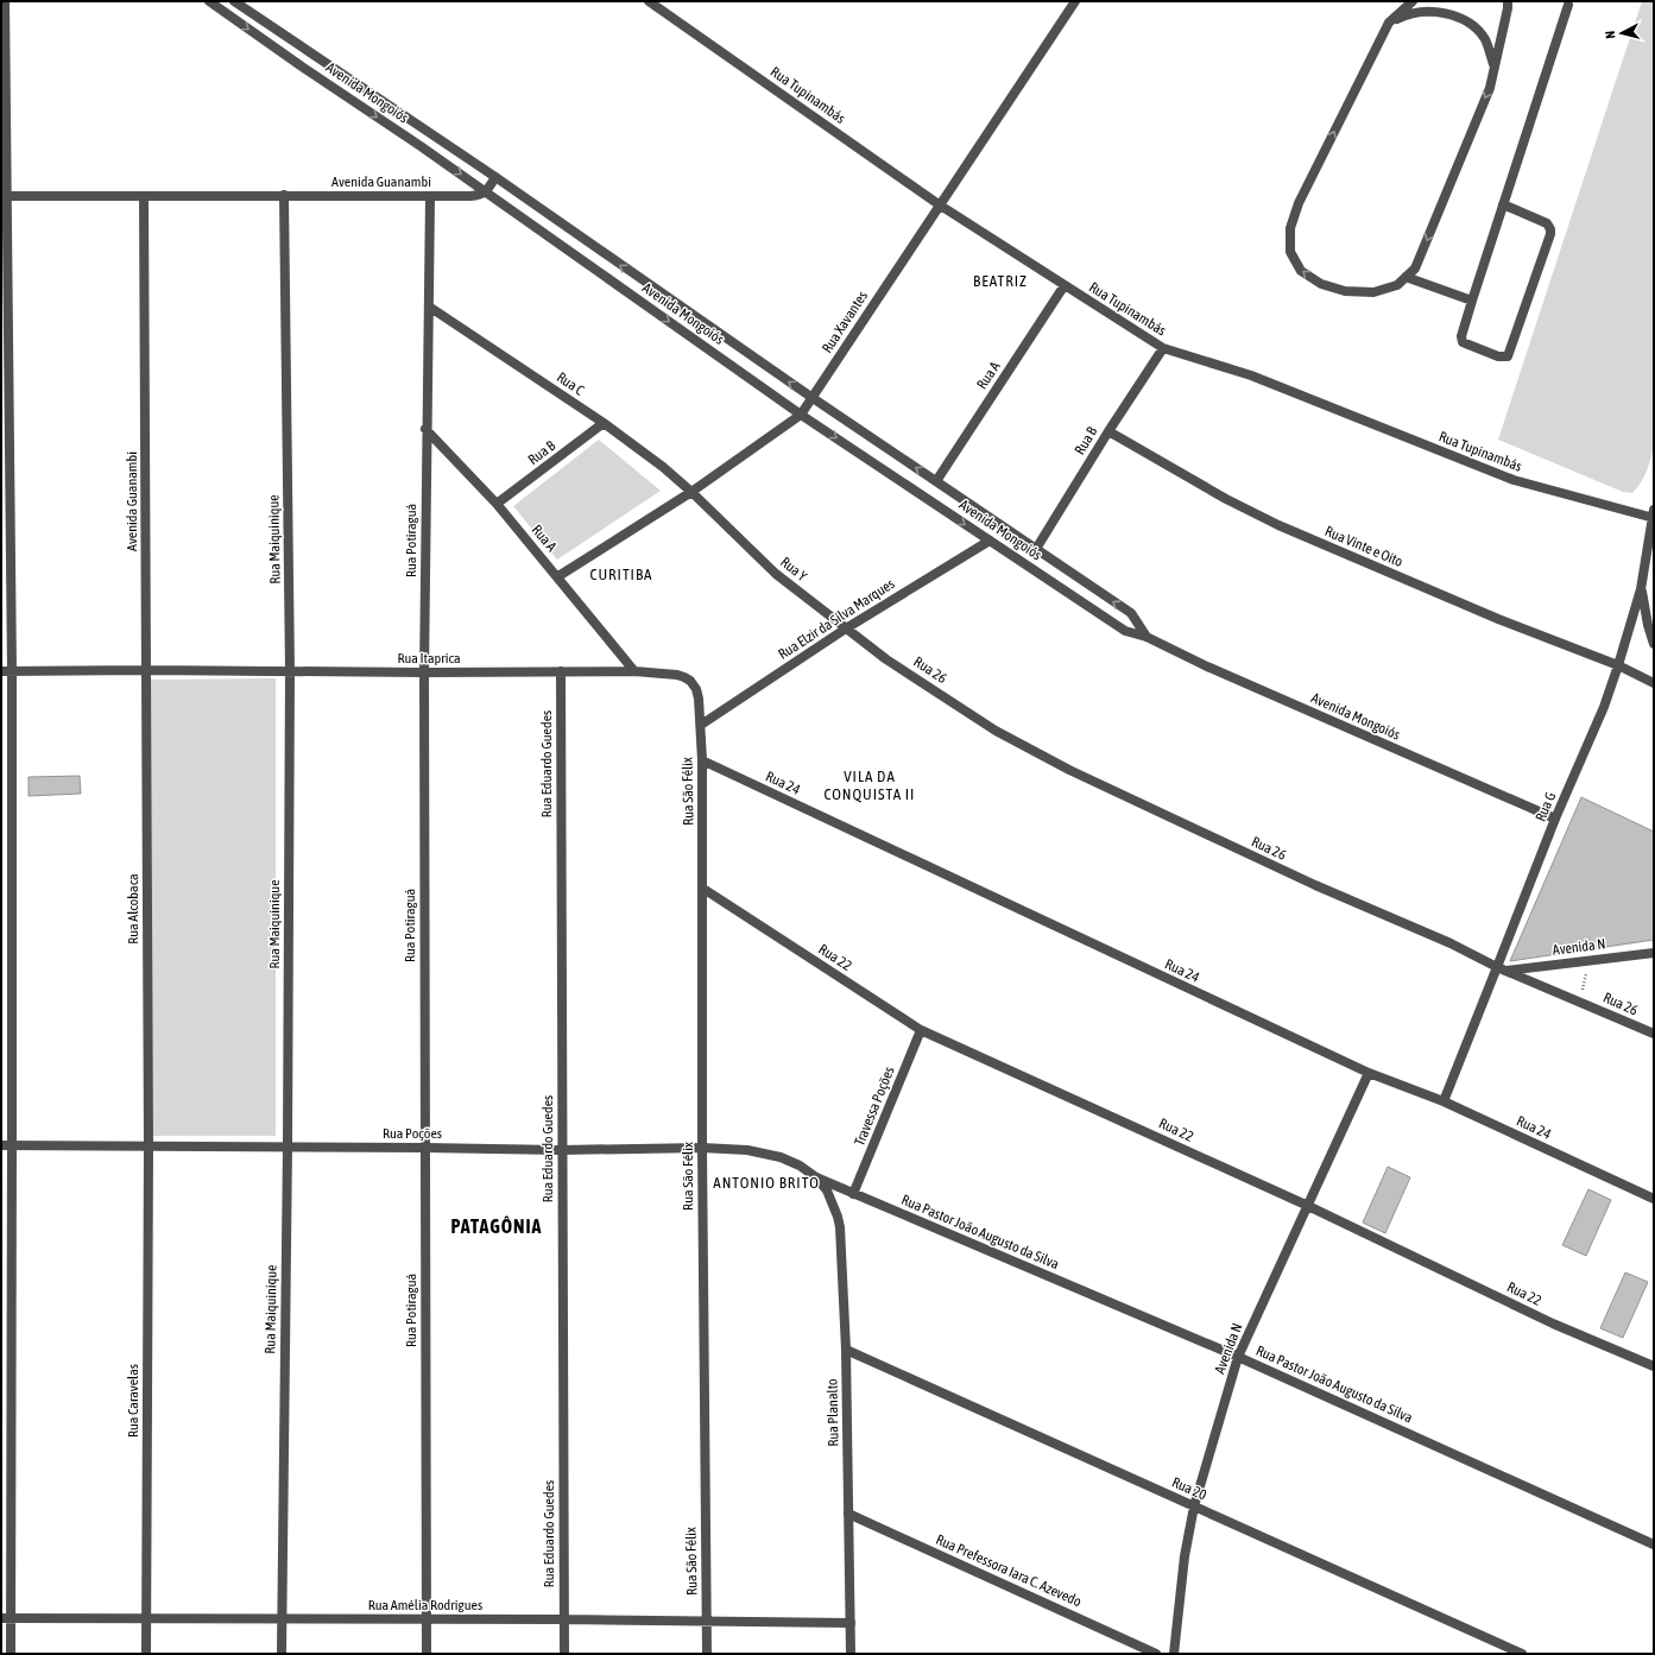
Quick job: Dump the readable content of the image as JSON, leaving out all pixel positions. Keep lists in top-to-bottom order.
{
  "streets": {
    "street": [
      "Avenida Mongoiós",
      "Rua Tupinambás",
      "Avenida Guanambi",
      "Rua Xavantes",
      "Rua A",
      "Rua C",
      "Rua B",
      "Rua Maiquinique",
      "Rua Potiraguá",
      "Rua Vinte e Oito",
      "Rua Y",
      "Rua Elzir da Silva Marques",
      "Rua Itaprica",
      "Rua 26",
      "Rua Eduardo Guedes",
      "Rua 24",
      "Rua São Félix",
      "Rua G",
      "Rua Alcobaca",
      "Avenida N",
      "Rua 22",
      "Travessa Poções",
      "Rua Poções",
      "Rua Pastor João Augusto da Silva",
      "Rua Caravelas",
      "Rua Planalto",
      "Rua 20",
      "Rua Prefessora Iara C. Azevedo",
      "Rua Amélia Rodrigues"
    ]
  },
  "crossings": [
    ["Avenida Mongoiós", "Avenida Guanambi"],
    ["Avenida Mongoiós", "Rua Xavantes"],
    ["Avenida Mongoiós", "Rua A"],
    ["Avenida Mongoiós", "Rua B"],
    ["Avenida Mongoiós", "Rua Elzir da Silva Marques"],
    ["Avenida Mongoiós", "Rua G"],
    ["Rua Tupinambás", "Rua Xavantes"],
    ["Rua Tupinambás", "Rua A"],
    ["Rua Tupinambás", "Rua B"],
    ["Rua Tupinambás", "Rua G"],
    ["Avenida Guanambi", "Rua Maiquinique"],
    ["Avenida Guanambi", "Rua Potiraguá"],
    ["Avenida Guanambi", "Rua Itaprica"],
    ["Avenida Guanambi", "Rua Alcobaca"],
    ["Rua Xavantes", "Rua A"],
    ["Rua Xavantes", "Rua C"],
    ["Rua Xavantes", "Rua Y"],
    ["Rua A", "Rua B"],
    ["Rua A", "Rua Potiraguá"],
    ["Rua A", "Rua Itaprica"],
    ["Rua C", "Rua B"],
    ["Rua C", "Rua Potiraguá"],
    ["Rua C", "Rua Y"],
    ["Rua B", "Rua Vinte e Oito"],
    ["Rua Maiquinique", "Rua Itaprica"],
    ["Rua Maiquinique", "Rua Poções"],
    ["Rua Maiquinique", "Rua Amélia Rodrigues"],
    ["Rua Potiraguá", "Rua Itaprica"],
    ["Rua Potiraguá", "Rua Poções"],
    ["Rua Potiraguá", "Rua Amélia Rodrigues"],
    ["Rua Vinte e Oito", "Rua G"],
    ["Rua Y", "Rua Elzir da Silva Marques"],
    ["Rua Y", "Rua 26"],
    ["Rua Elzir da Silva Marques", "Rua São Félix"],
    ["Rua Itaprica", "Rua Eduardo Guedes"],
    ["Rua Itaprica", "Rua São Félix"],
    ["Rua Itaprica", "Rua Alcobaca"],
    ["Rua 26", "Rua G"],
    ["Rua 26", "Avenida N"],
    ["Rua Eduardo Guedes", "Rua Poções"],
    ["Rua Eduardo Guedes", "Rua Amélia Rodrigues"],
    ["Rua 24", "Rua São Félix"],
    ["Rua 24", "Rua G"],
    ["Rua 24", "Avenida N"],
    ["Rua São Félix", "Rua 22"],
    ["Rua São Félix", "Rua Poções"],
    ["Rua São Félix", "Rua Amélia Rodrigues"],
    ["Rua Alcobaca", "Rua Poções"],
    ["Rua Alcobaca", "Rua Caravelas"],
    ["Avenida N", "Rua 22"],
    ["Avenida N", "Rua Pastor João Augusto da Silva"],
    ["Avenida N", "Rua 20"],
    ["Rua 22", "Travessa Poções"],
    ["Travessa Poções", "Rua Pastor João Augusto da Silva"],
    ["Rua Poções", "Rua Pastor João Augusto da Silva"],
    ["Rua Poções", "Rua Caravelas"],
    ["Rua Poções", "Rua Planalto"],
    ["Rua Pastor João Augusto da Silva", "Rua Planalto"],
    ["Rua Caravelas", "Rua Amélia Rodrigues"],
    ["Rua Planalto", "Rua 20"],
    ["Rua Planalto", "Rua Prefessora Iara C. Azevedo"],
    ["Rua Planalto", "Rua Amélia Rodrigues"]
  ],
  "districts": [
    "BEATRIZ",
    "CURITIBA",
    "VILA DA CONQUISTA II",
    "ANTONIO BRITO",
    "PATAGÔNIA"
  ],
  "north": "left"
}
